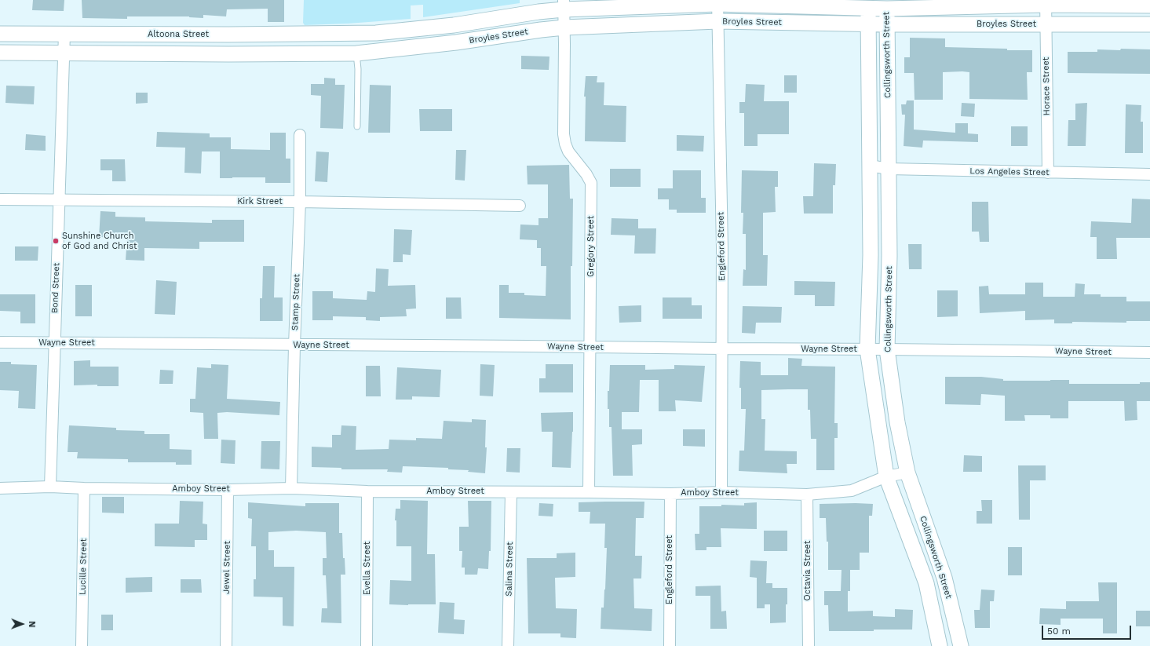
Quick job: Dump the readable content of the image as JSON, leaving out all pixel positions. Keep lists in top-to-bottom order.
{
  "streets": {
    "main road": ["Broyles Street", "Altoona Street", "Collingsworth Street"],
    "street": [
      "Horace Street",
      "Los Angeles Street",
      "Kirk Street",
      "Gregory Street",
      "Engleford Street",
      "Bond Street",
      "Stamp Street",
      "Wayne Street",
      "Amboy Street",
      "Lucille Street",
      "Jewel Street",
      "Evella Street",
      "Salina Street",
      "Octavia Street"
    ]
  },
  "crossings": [
    ["Broyles Street", "Altoona Street"],
    ["Broyles Street", "Collingsworth Street"],
    ["Broyles Street", "Horace Street"],
    ["Broyles Street", "Gregory Street"],
    ["Broyles Street", "Engleford Street"],
    ["Altoona Street", "Bond Street"],
    ["Collingsworth Street", "Los Angeles Street"],
    ["Collingsworth Street", "Wayne Street"],
    ["Collingsworth Street", "Amboy Street"],
    ["Horace Street", "Los Angeles Street"],
    ["Kirk Street", "Bond Street"],
    ["Kirk Street", "Stamp Street"],
    ["Gregory Street", "Wayne Street"],
    ["Gregory Street", "Amboy Street"],
    ["Engleford Street", "Wayne Street"],
    ["Engleford Street", "Amboy Street"],
    ["Bond Street", "Wayne Street"],
    ["Bond Street", "Amboy Street"],
    ["Stamp Street", "Wayne Street"],
    ["Stamp Street", "Amboy Street"],
    ["Amboy Street", "Lucille Street"],
    ["Amboy Street", "Jewel Street"],
    ["Amboy Street", "Evella Street"],
    ["Amboy Street", "Salina Street"],
    ["Amboy Street", "Octavia Street"]
  ],
  "places": ["Sunshine Church of God and Christ"],
  "scale_bar": "50 m",
  "north": "right"
}
